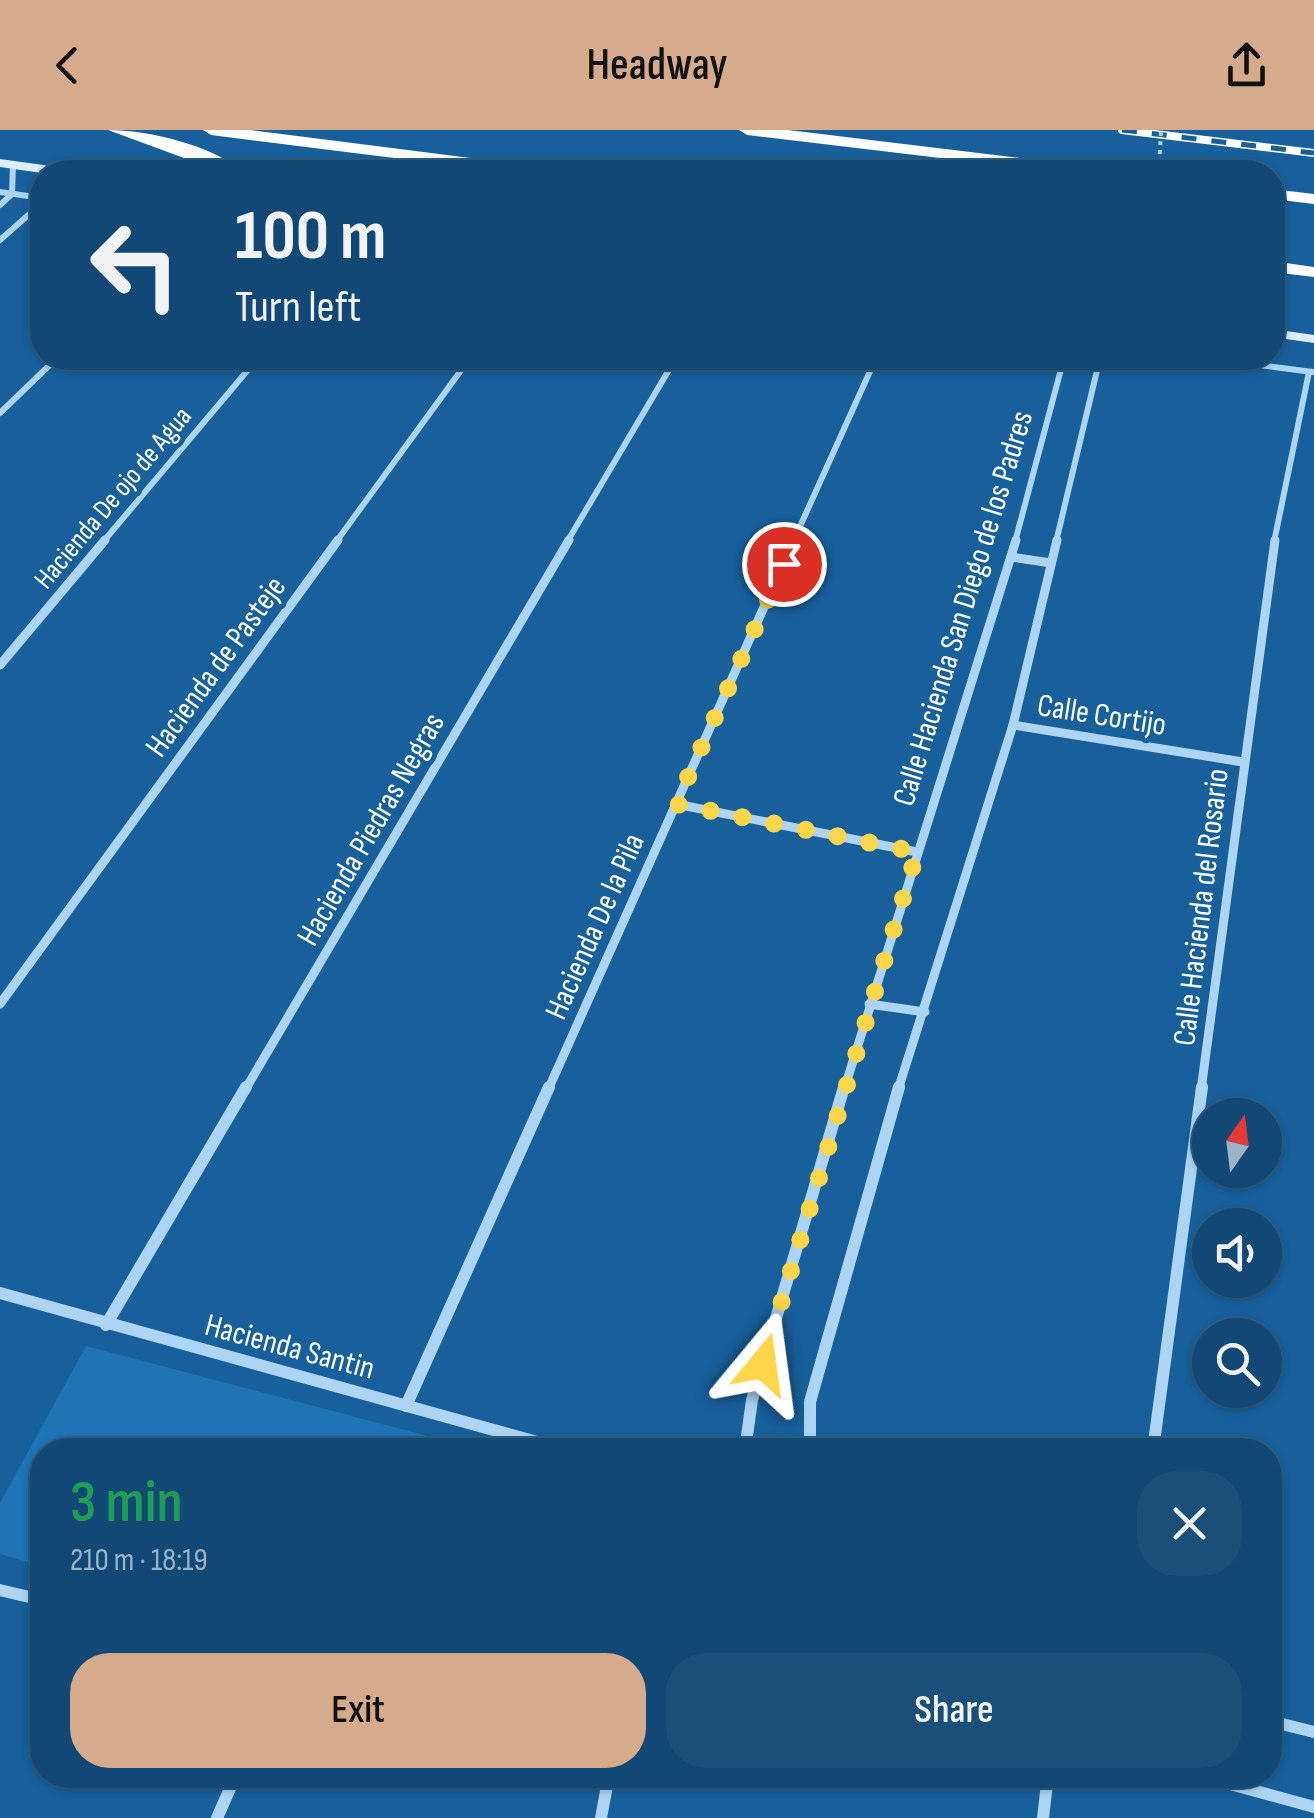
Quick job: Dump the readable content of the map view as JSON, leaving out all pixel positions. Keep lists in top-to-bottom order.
{
  "streets": {
    "street": [
      "Hacienda De ojo de Agua",
      "Calle Hacienda San Diego de los Padres",
      "Hacienda de Pasteje",
      "Calle Cortijo",
      "Hacienda Piedras Negras",
      "Calle Hacienda del Rosario",
      "Hacienda De la Pila",
      "Hacienda Santin"
    ]
  },
  "crossings": [
    ["Calle Hacienda San Diego de los Padres", "Calle Cortijo"],
    ["Calle Cortijo", "Calle Hacienda del Rosario"],
    ["Hacienda Piedras Negras", "Hacienda Santin"],
    ["Hacienda De la Pila", "Hacienda Santin"]
  ],
  "north": "top",
  "page": {
    "header": "Headway",
    "turn": ["100 m", "Turn left"],
    "heading": ["3 min", "210 m · 18:19"],
    "buttons": ["Exit", "Share"]
  }
}
